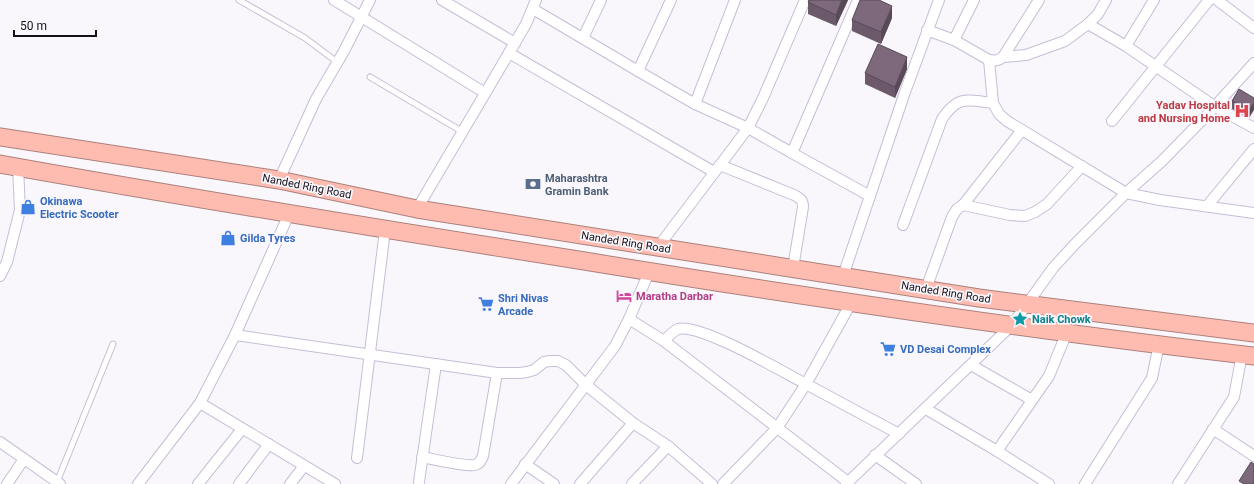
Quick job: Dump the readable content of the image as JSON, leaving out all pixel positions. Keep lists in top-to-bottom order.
{
  "streets": {
    "highway": ["Nanded Ring Road"]
  },
  "places": {
    "hospital": ["Yadav Hospital and Nursing Home"],
    "bank": ["Maharashtra Gramin Bank"],
    "shop": ["Okinawa Electric Scooter", "Gilda Tyres"],
    "hotel": ["Maratha Darbar"],
    "supermarket": ["Shri Nivas Arcade", "VD Desai Complex"],
    "place": ["Naik Chowk"]
  },
  "scale_bar": "50 m"
}
